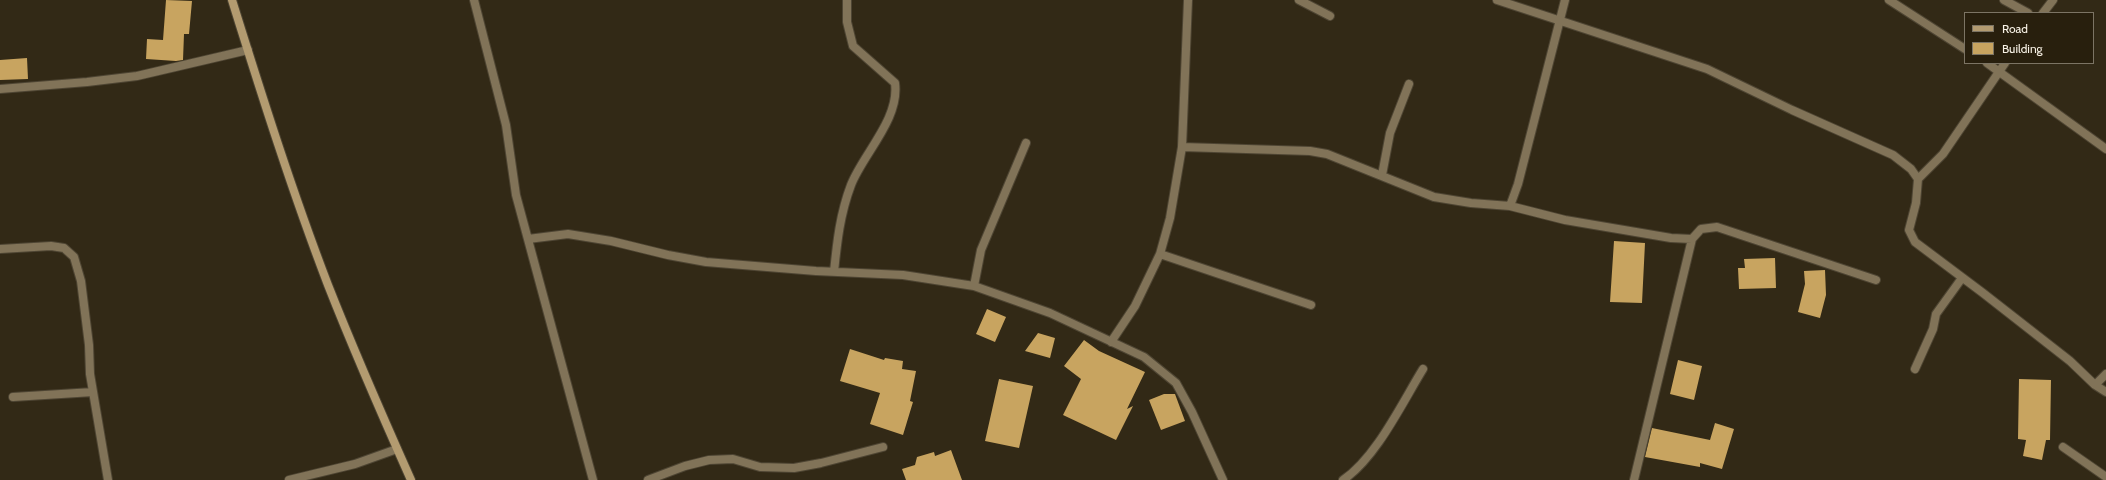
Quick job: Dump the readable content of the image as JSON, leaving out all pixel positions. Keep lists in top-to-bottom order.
{
  "legend": ["Road", "Building"]
}
